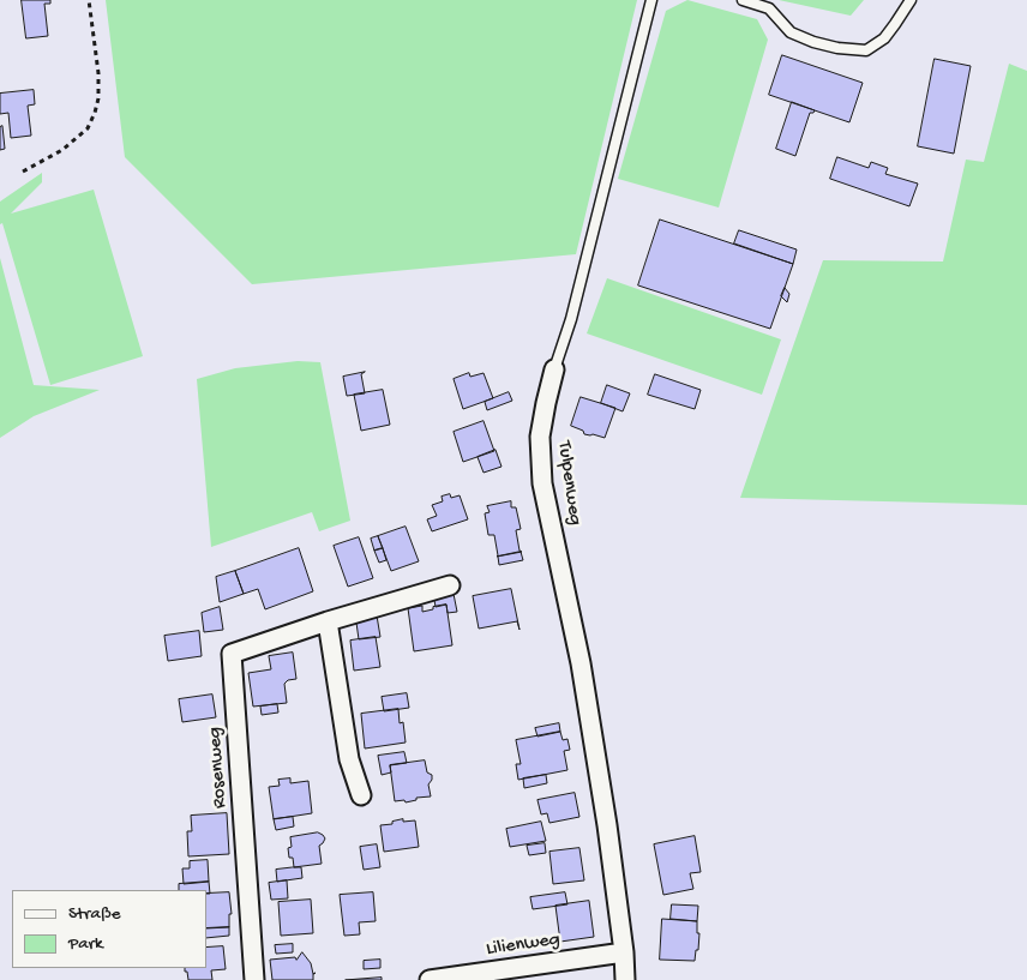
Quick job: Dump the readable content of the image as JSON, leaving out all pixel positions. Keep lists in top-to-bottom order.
{
  "streets": {
    "street": ["Tulpenweg", "Rosenweg", "Lilienweg"]
  },
  "crossings": [
    ["Tulpenweg", "Lilienweg"]
  ],
  "legend": ["Straße", "Park"]
}
